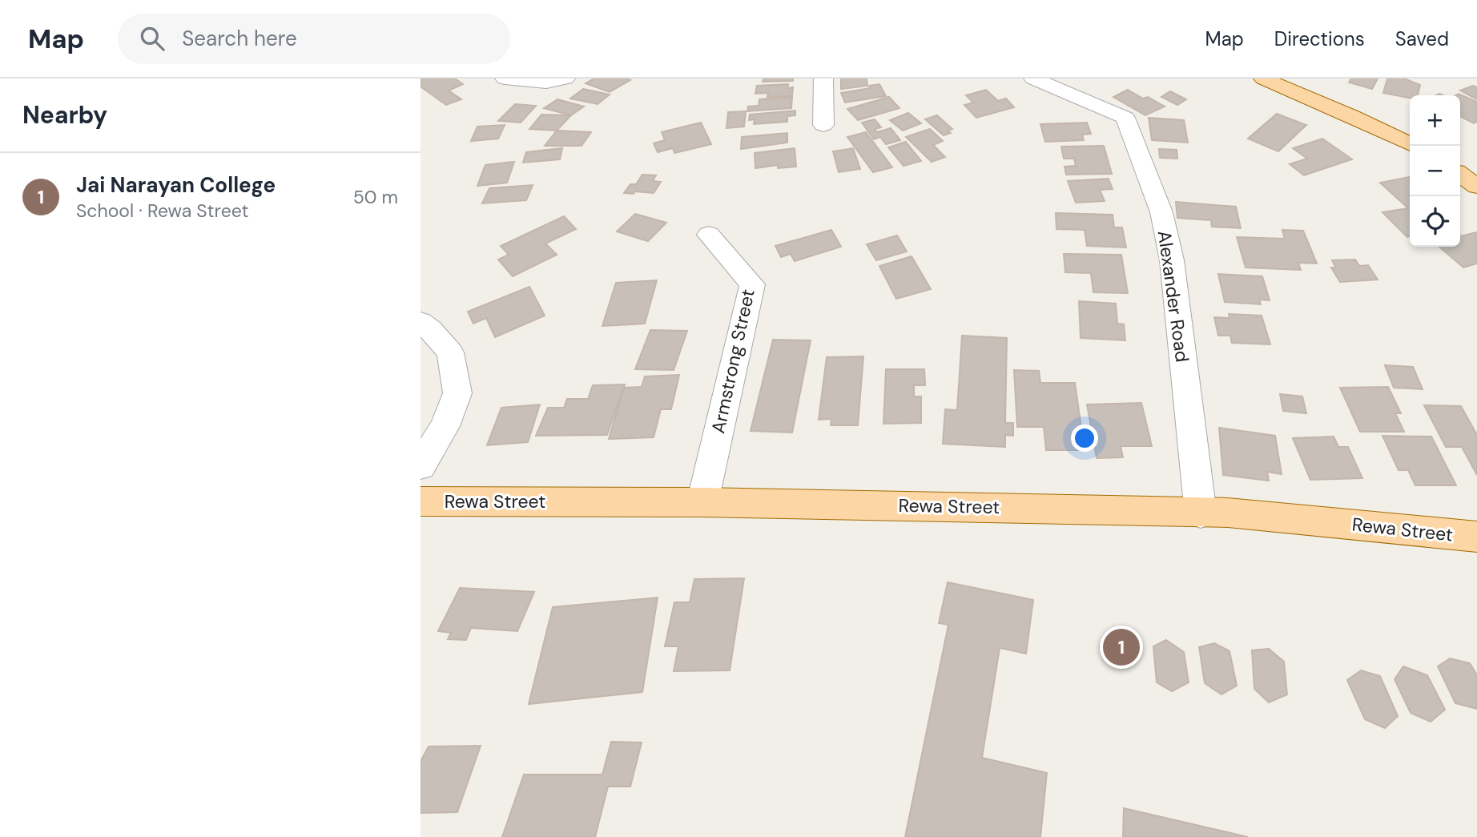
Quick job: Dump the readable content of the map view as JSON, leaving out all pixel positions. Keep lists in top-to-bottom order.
{
  "streets": {
    "main road": ["Rewa Street"],
    "street": ["Alexander Road", "Armstrong Street"]
  },
  "crossings": [
    ["Alexander Road", "Rewa Street"],
    ["Armstrong Street", "Rewa Street"]
  ],
  "page": {
    "header": "Map",
    "search": "Search here",
    "nav": ["Map", "Directions", "Saved"],
    "heading": "Nearby",
    "map_buttons": ["+", "−"],
    "list": [
      {
        "mark": "1",
        "name": "Jai Narayan College",
        "note": "School · Rewa Street",
        "value": "50 m"
      }
    ],
    "pins": "1"
  }
}
